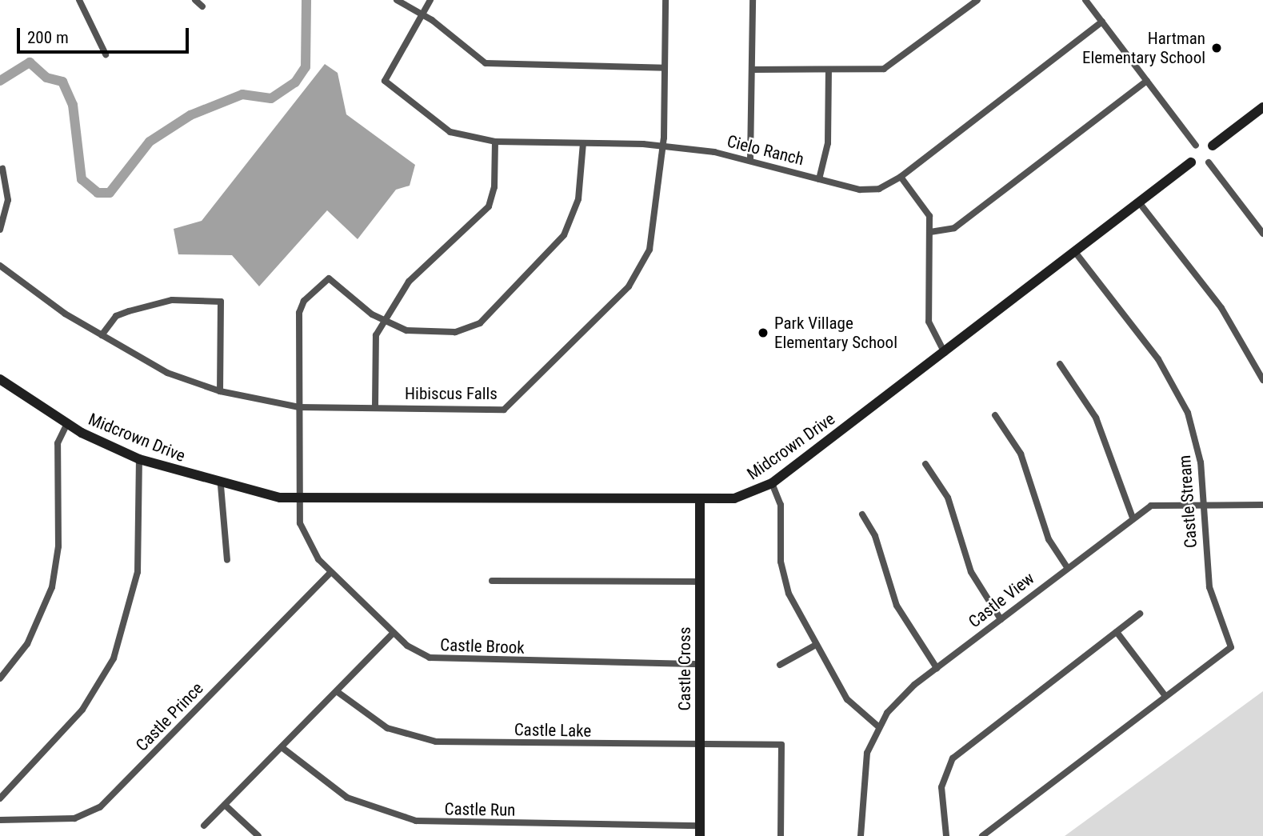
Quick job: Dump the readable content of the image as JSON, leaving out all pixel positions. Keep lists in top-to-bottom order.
{
  "streets": {
    "street": [
      "Cielo Ranch",
      "Hibiscus Falls",
      "Midcrown Drive",
      "Castle Stream",
      "Castle View",
      "Castle Brook",
      "Castle Cross",
      "Castle Prince",
      "Castle Lake",
      "Castle Run"
    ]
  },
  "crossings": [
    ["Cielo Ranch", "Hibiscus Falls"],
    ["Hibiscus Falls", "Castle Brook"],
    ["Midcrown Drive", "Castle Stream"],
    ["Midcrown Drive", "Castle Brook"],
    ["Midcrown Drive", "Castle Cross"],
    ["Castle Stream", "Castle View"],
    ["Castle Brook", "Castle Cross"],
    ["Castle Brook", "Castle Prince"],
    ["Castle Cross", "Castle Lake"],
    ["Castle Cross", "Castle Run"]
  ],
  "places": ["Hartman Elementary School", "Park Village Elementary School"],
  "scale_bar": "200 m"
}
